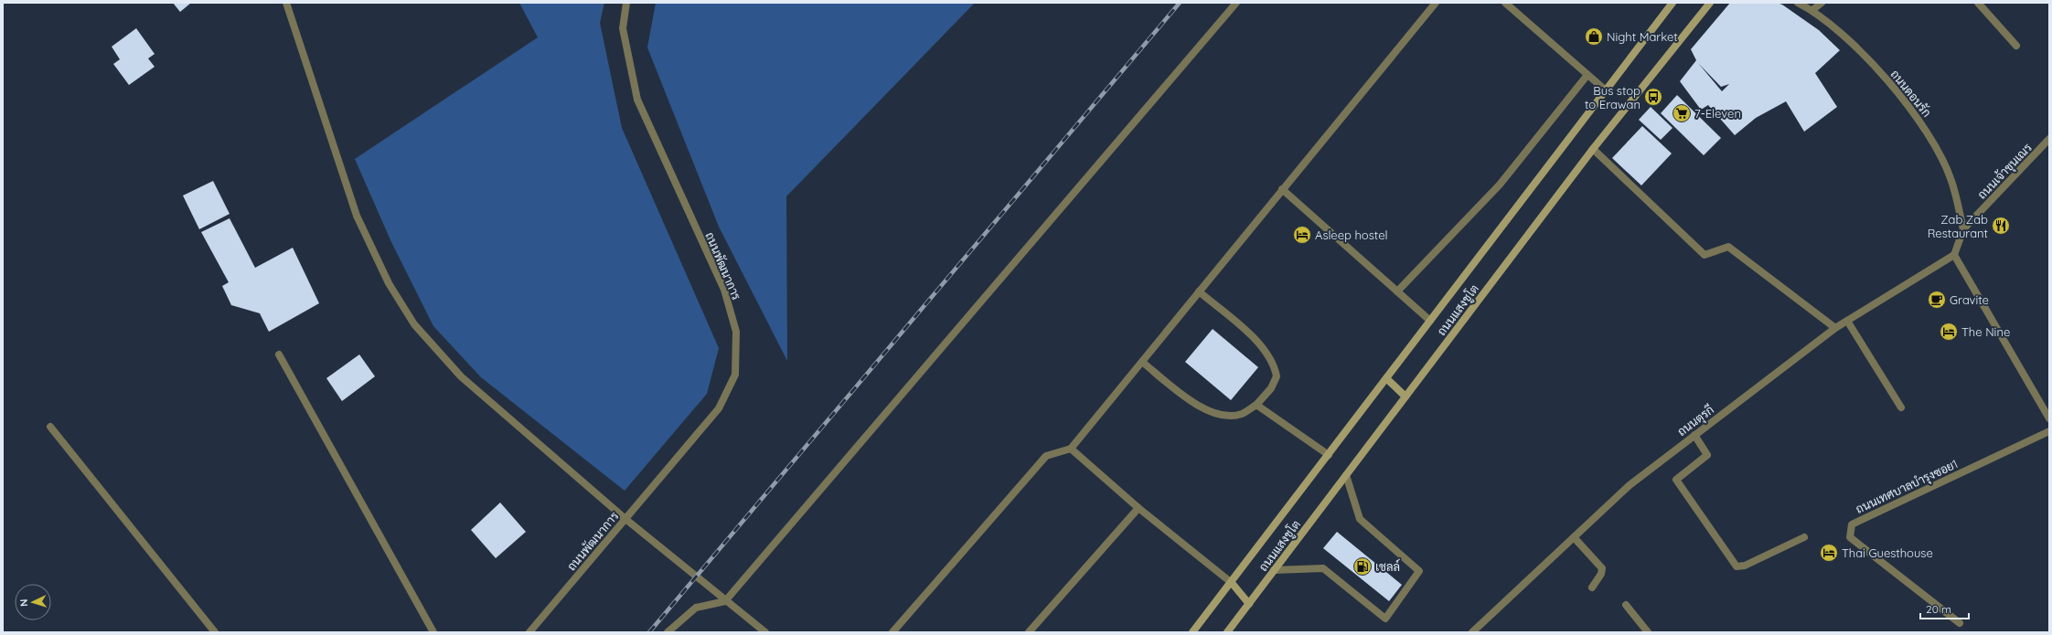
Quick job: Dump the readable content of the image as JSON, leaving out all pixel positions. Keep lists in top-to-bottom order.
{
  "streets": {
    "main road": ["ถนนแสงชูโต"],
    "street": [
      "ถนนดอนรัก",
      "ถนนเจ้าขุนเณร",
      "ถนนพัฒนาการ",
      "ถนนตุรกี",
      "ถนนเทศบาลบำรุงซอย1"
    ]
  },
  "crossings": [
    ["ถนนดอนรัก", "ถนนเจ้าขุนเณร"],
    ["ถนนเจ้าขุนเณร", "ถนนตุรกี"]
  ],
  "places": {
    "shop": ["Night Market"],
    "bus stop": ["Bus stop to Erawan"],
    "supermarket": ["7-Eleven"],
    "restaurant": ["Zab Zab Restaurant"],
    "hotel": ["Asleep hostel", "The Nine", "Thai Guesthouse"],
    "cafe": ["Gravite"],
    "fuel station": ["เชลล์"]
  },
  "scale_bar": "20 m",
  "north": "left"
}
